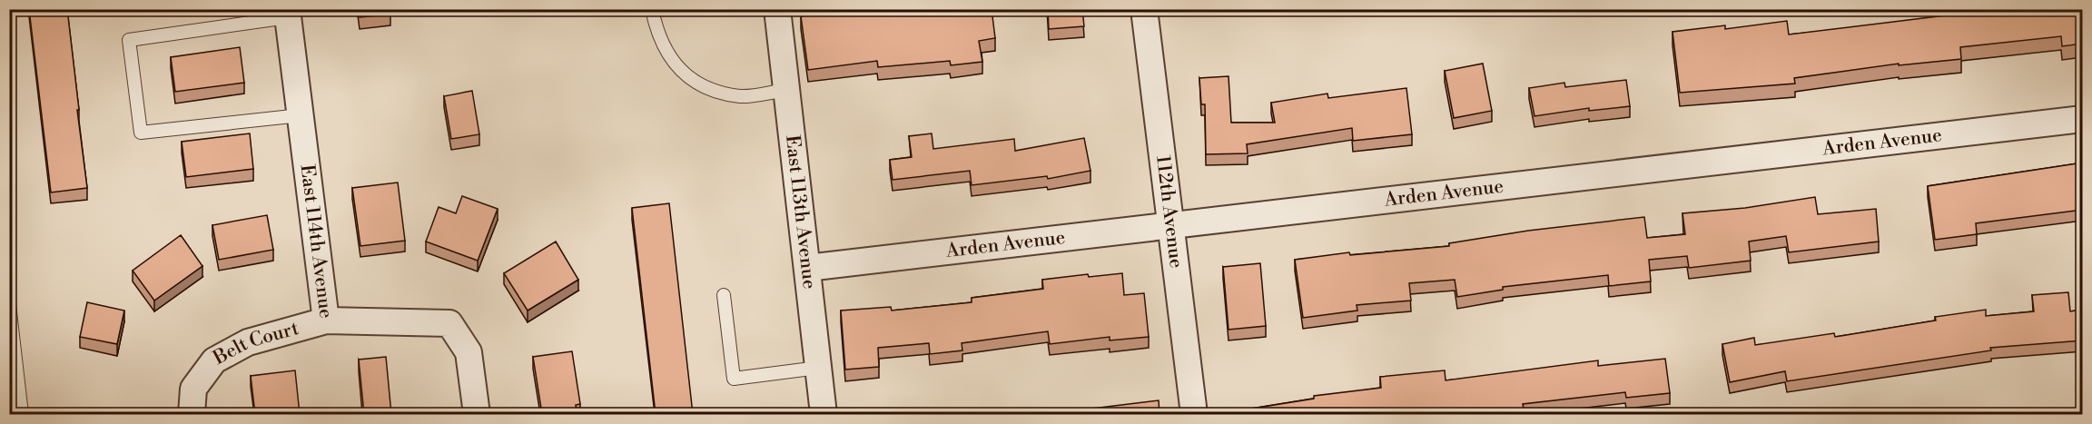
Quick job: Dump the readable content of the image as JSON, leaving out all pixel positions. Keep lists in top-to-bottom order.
{
  "streets": {
    "street": [
      "Arden Avenue",
      "East 113th Avenue",
      "112th Avenue",
      "East 114th Avenue",
      "Belt Court"
    ]
  },
  "crossings": [
    ["Arden Avenue", "East 113th Avenue"],
    ["Arden Avenue", "112th Avenue"],
    ["East 114th Avenue", "Belt Court"]
  ]
}
